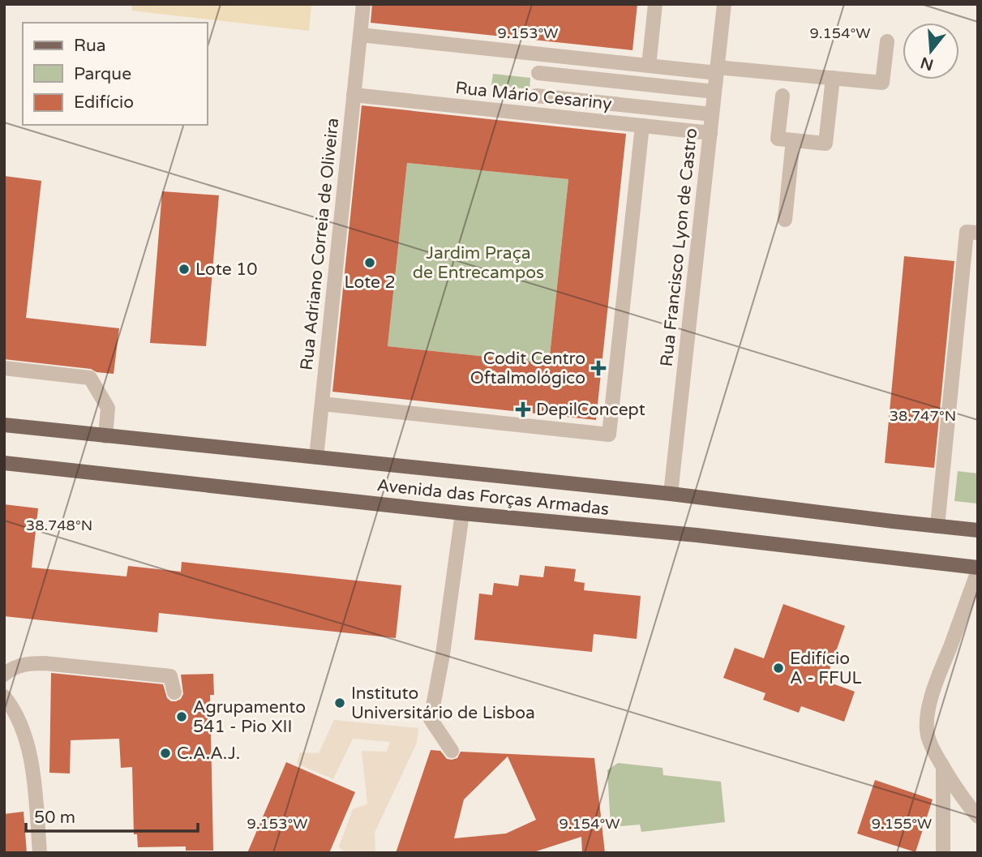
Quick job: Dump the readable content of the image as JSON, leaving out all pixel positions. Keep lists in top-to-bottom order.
{
  "streets": {
    "main road": ["Avenida das Forças Armadas"],
    "street": ["Rua Mário Cesariny", "Rua Adriano Correia de Oliveira", "Rua Francisco Lyon de Castro"]
  },
  "crossings": [
    ["Rua Mário Cesariny", "Rua Adriano Correia de Oliveira"],
    ["Rua Mário Cesariny", "Rua Francisco Lyon de Castro"],
    ["Rua Adriano Correia de Oliveira", "Avenida das Forças Armadas"],
    ["Rua Francisco Lyon de Castro", "Avenida das Forças Armadas"]
  ],
  "parks": ["Jardim Praça de Entrecampos"],
  "places": {
    "other": [
      "Lote 2",
      "Lote 10",
      "Edifício A - FFUL",
      "Instituto Universitário de Lisboa",
      "Agrupamento 541 - Pio XII",
      "C.A.A.J."
    ],
    "health": ["Codit Centro Oftalmológico", "DepilConcept"]
  },
  "legend": ["Rua", "Parque", "Edifício"],
  "scale_bar": "50 m",
  "north": "bottom",
  "coordinates": [
    "9.153°W",
    "9.154°W",
    "38.747°N",
    "38.748°N",
    "9.155°W"
  ]
}
